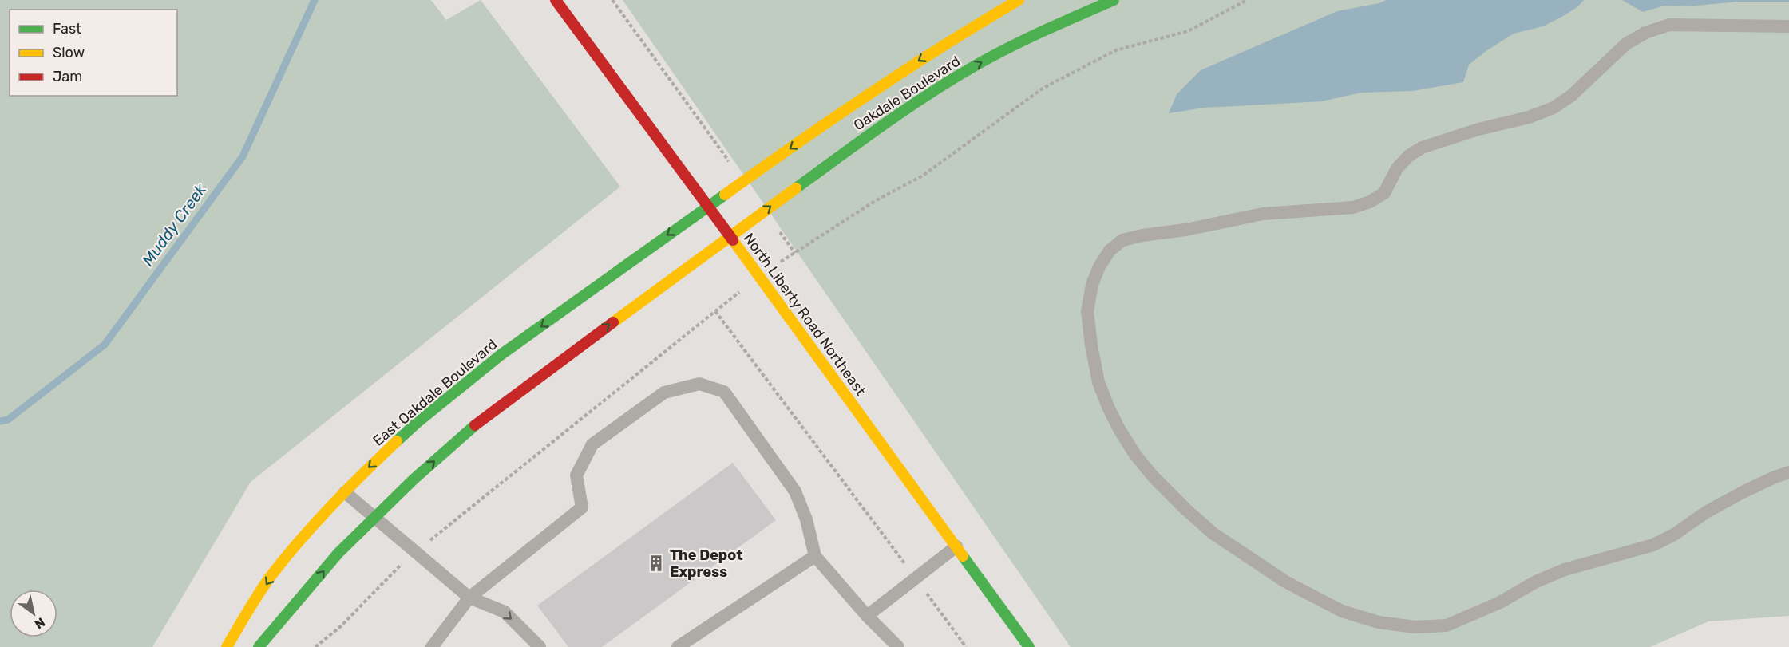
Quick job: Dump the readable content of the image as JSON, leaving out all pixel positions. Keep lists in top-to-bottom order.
{
  "streets": {
    "main road": ["Oakdale Boulevard", "North Liberty Road Northeast", "East Oakdale Boulevard"]
  },
  "crossings": [
    ["Oakdale Boulevard", "North Liberty Road Northeast"],
    ["Oakdale Boulevard", "East Oakdale Boulevard"],
    ["North Liberty Road Northeast", "East Oakdale Boulevard"]
  ],
  "water": ["Muddy Creek"],
  "places": {
    "building": ["The Depot Express"]
  },
  "legend": ["Fast", "Slow", "Jam"],
  "north": "bottom right"
}
